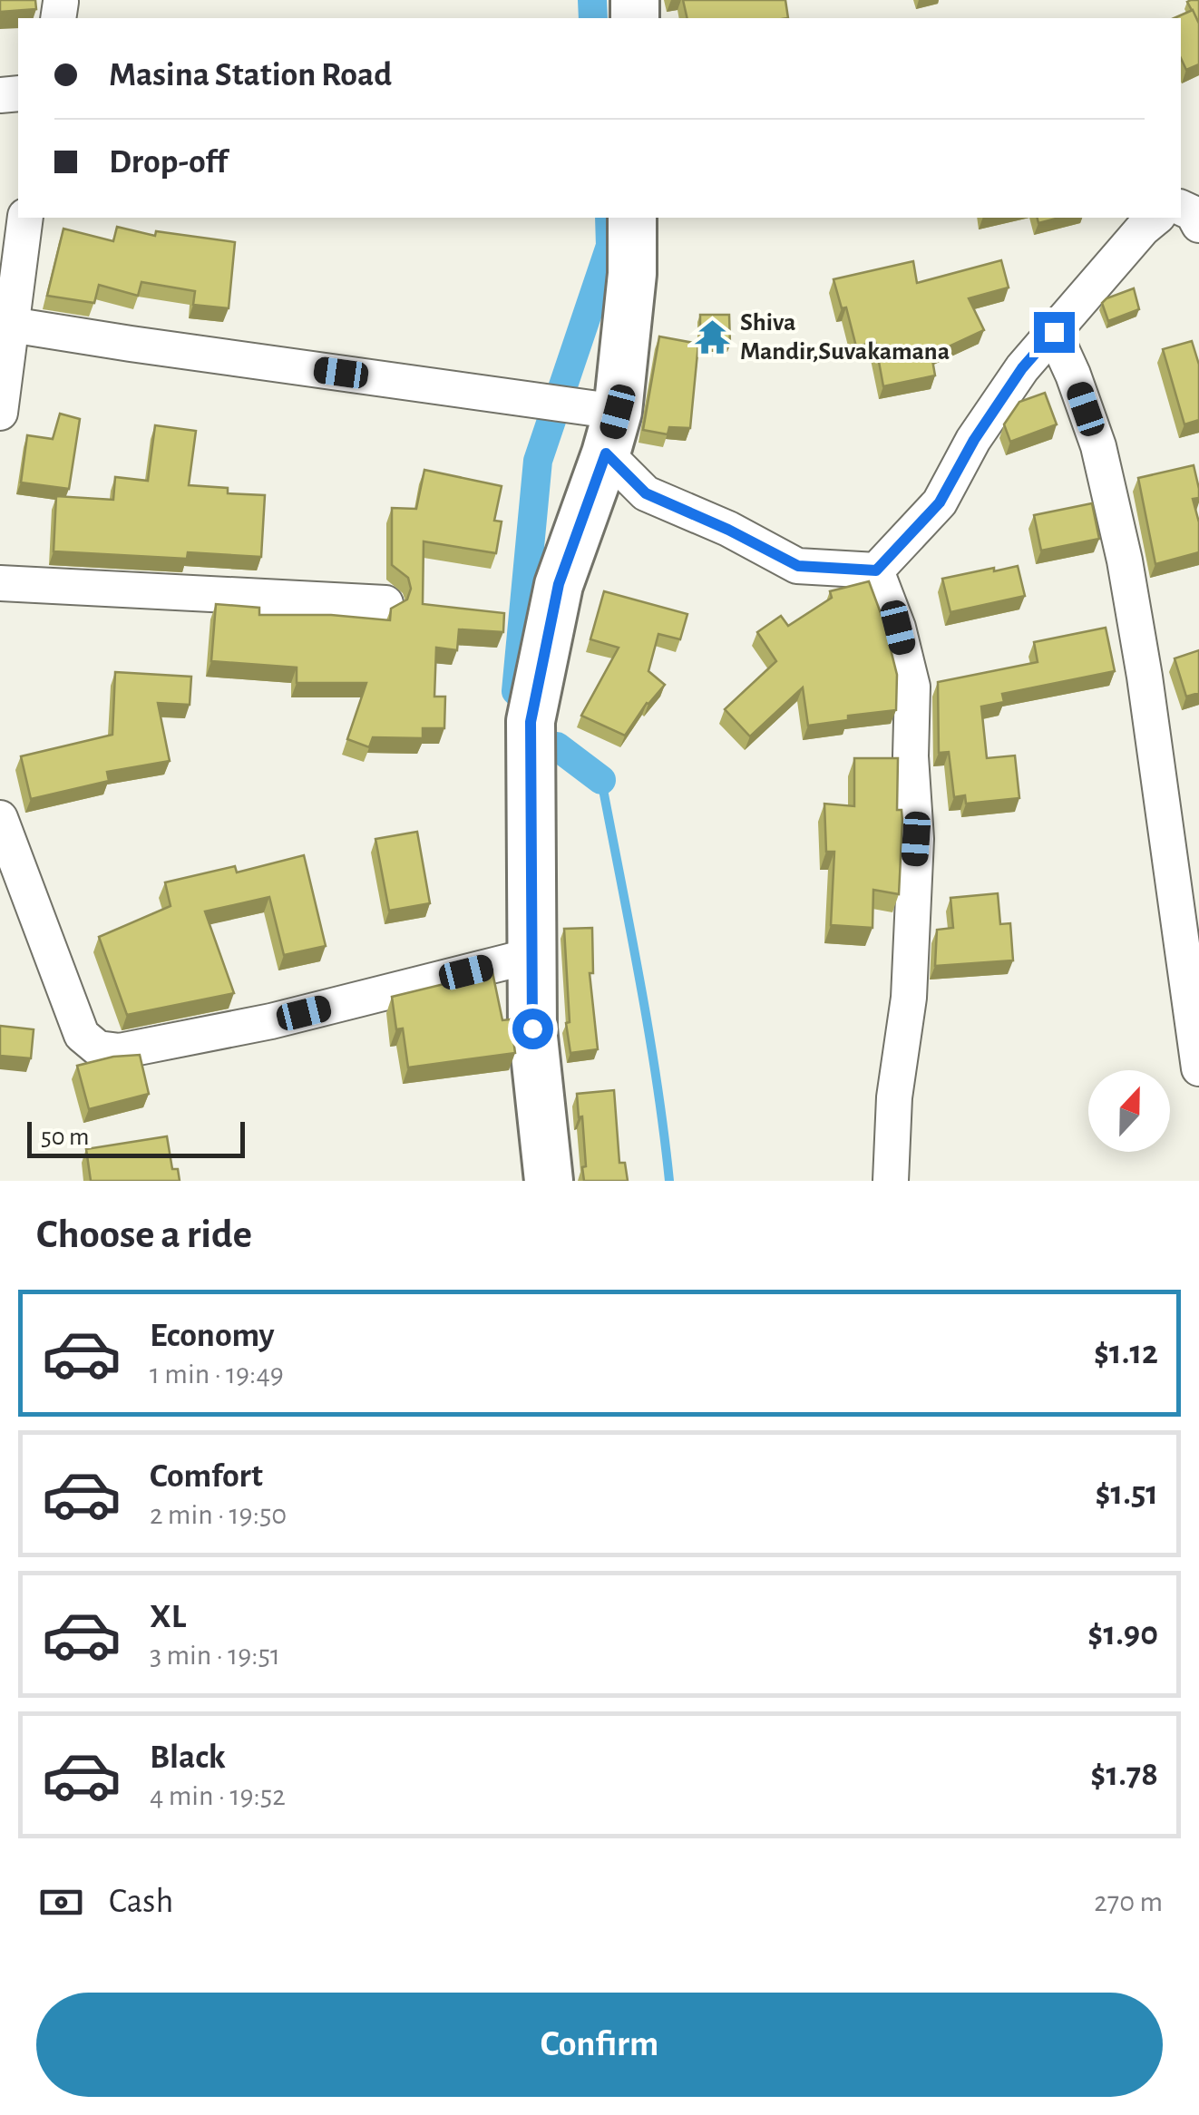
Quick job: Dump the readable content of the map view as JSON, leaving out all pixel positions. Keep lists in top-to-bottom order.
{
  "places": {
    "temple": ["Shiva Mandir,Suvakamana"]
  },
  "scale_bar": "50 m",
  "north": "top",
  "page": {
    "banner": ["Masina Station Road", "Drop-off"],
    "scale": "50 m",
    "heading": "Choose a ride",
    "list": [
      {
        "name": "Economy",
        "note": "1 min · 19:49",
        "value": "$1.12"
      },
      {
        "name": "Comfort",
        "note": "2 min · 19:50",
        "value": "$1.51"
      },
      {
        "name": "XL",
        "note": "3 min · 19:51",
        "value": "$1.90"
      },
      {
        "name": "Black",
        "note": "4 min · 19:52",
        "value": "$1.78"
      }
    ],
    "pay": ["Cash", "270 m"],
    "buttons": "Confirm"
  }
}
